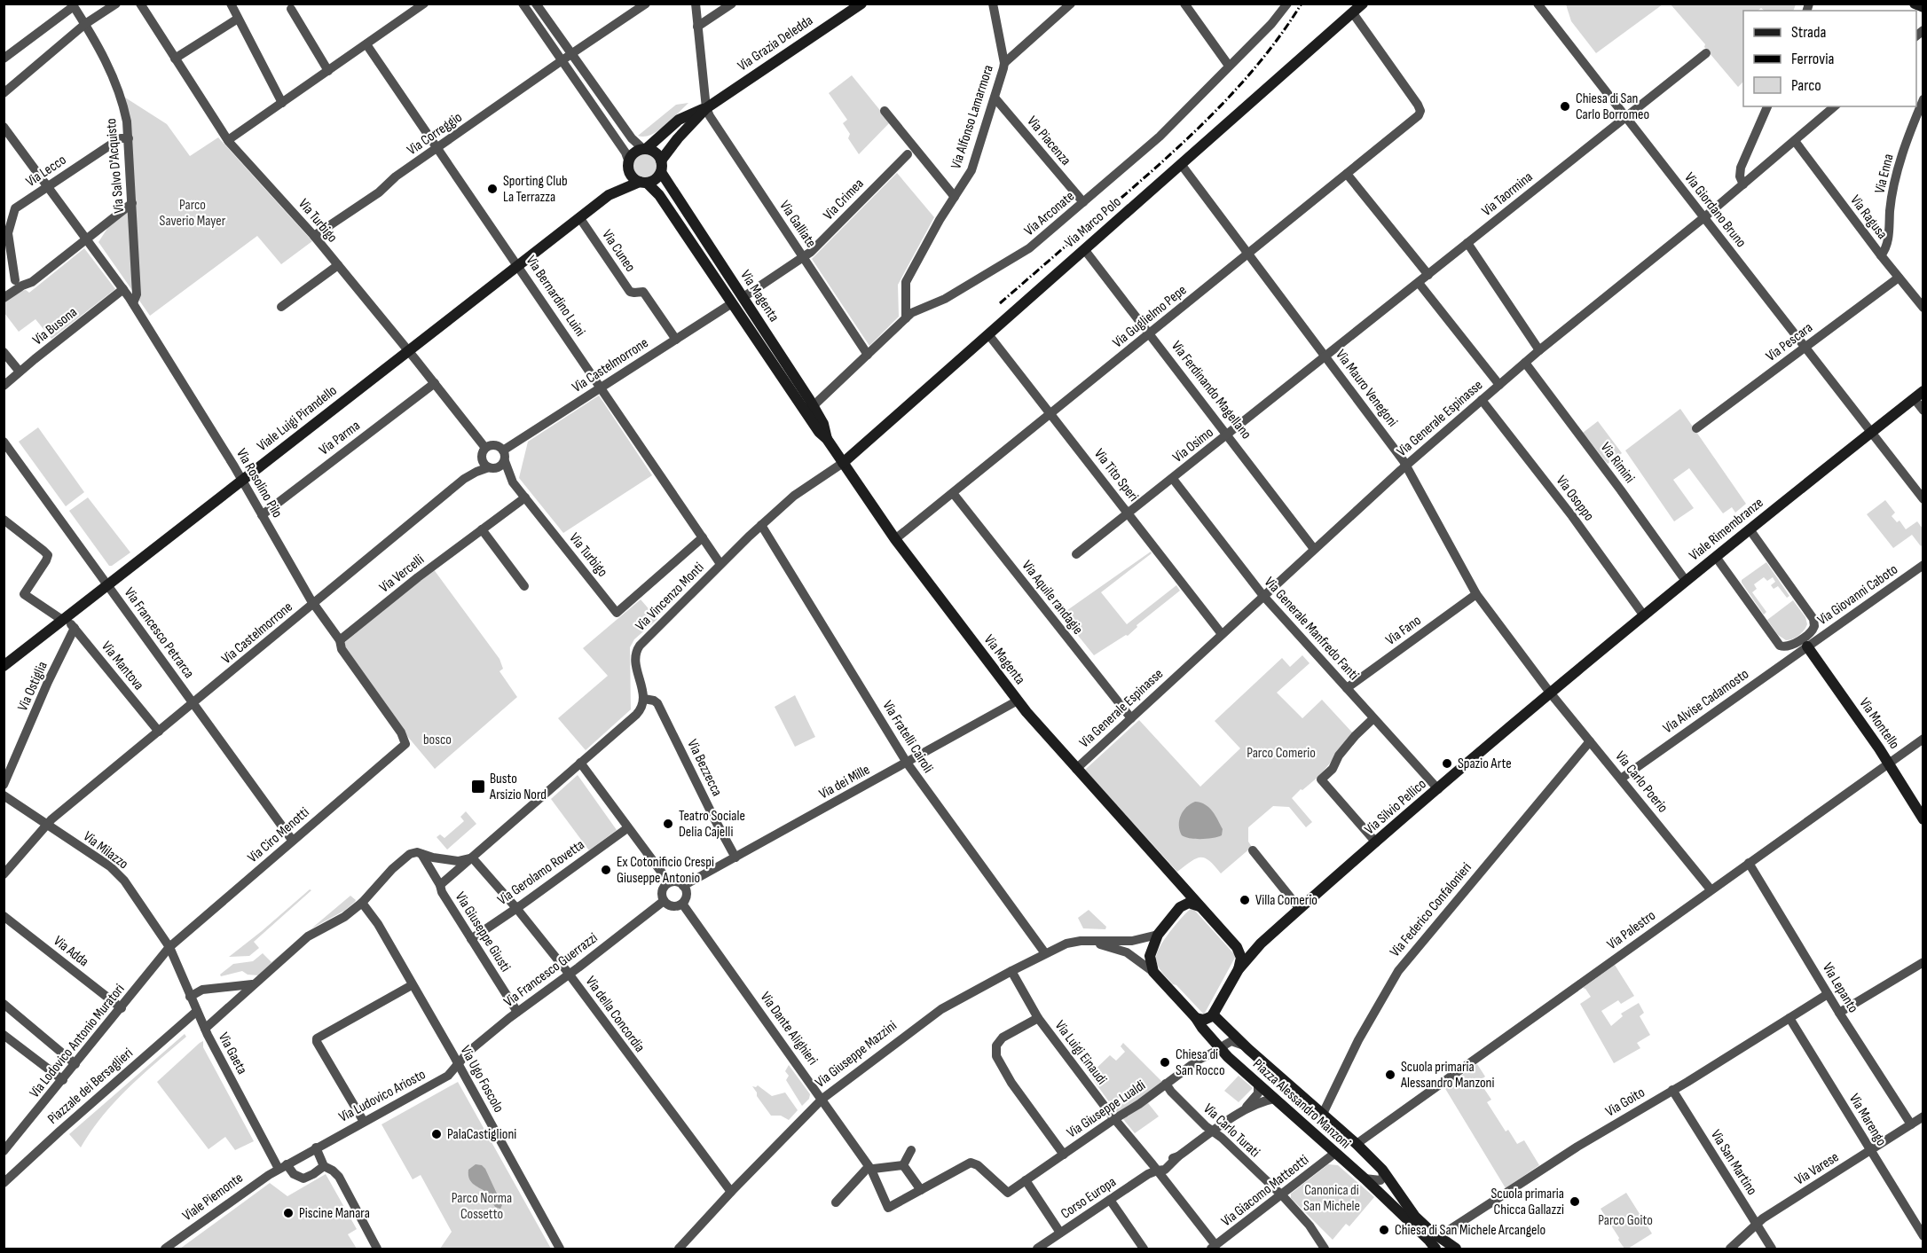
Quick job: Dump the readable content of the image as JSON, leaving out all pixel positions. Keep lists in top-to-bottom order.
{
  "streets": {
    "street": [
      "Via Grazia Deledda",
      "Via Alfonso Lamarmora",
      "Via Correggio",
      "Via Piacenza",
      "Via Salvo D'Acquisto",
      "Via Lecco",
      "Via Enna",
      "Via Taormina",
      "Via Crimea",
      "Via Giordano Bruno",
      "Via Arconate",
      "Via Ragusa",
      "Via Turbigo",
      "Via Marco Polo",
      "Via Galliate",
      "Via Cuneo",
      "Via Bernardino Luini",
      "Via Magenta",
      "Via Guglielmo Pepe",
      "Via Busona",
      "Via Pescara",
      "Via Castelmorrone",
      "Via Mauro Venegoni",
      "Via Ferdinando Magellano",
      "Viale Luigi Pirandello",
      "Via Generale Espinasse",
      "Via Parma",
      "Via Osimo",
      "Via Rimini",
      "Via Tito Speri",
      "Via Rosolino Pilo",
      "Via Osoppo",
      "Viale Rimembranze",
      "Via Vercelli",
      "Via Giovanni Caboto",
      "Via Vincenzo Monti",
      "Via Aquile randagie",
      "Via Generale Manfredo Fanti",
      "Via Fano",
      "Via Francesco Petrarca",
      "Via Mantova",
      "Via Ostiglia",
      "Via Alvise Cadamosto",
      "Via Montello",
      "Via Fratelli Cairoli",
      "Via Bezzecca",
      "Via dei Mille",
      "Via Carlo Poerio",
      "Via Silvio Pellico",
      "Via Ciro Menotti",
      "Via Milazzo",
      "Via Gerolamo Rovetta",
      "Via Federico Confalonieri",
      "Via Palestro",
      "Via Giuseppe Giusti",
      "Via Adda",
      "Via Francesco Guerrazzi",
      "Via Lepanto",
      "Via della Concordia",
      "Via Dante Alighieri",
      "Via Lodovico Antonio Muratori",
      "Via Luigi Einaudi",
      "Via Gaeta",
      "Via Giuseppe Mazzini",
      "Via Ugo Foscolo",
      "Piazzale dei Bersaglieri",
      "Via Ludovico Ariosto",
      "Via Goito",
      "Piazza Alessandro Manzoni",
      "Via Giuseppe Lualdi",
      "Via Marengo",
      "Via Carlo Turati",
      "Via San Martino",
      "Via Varese",
      "Via Giacomo Matteotti",
      "Viale Piemonte",
      "Corso Europa"
    ]
  },
  "crossings": [
    ["Via Grazia Deledda", "Via Galliate"],
    ["Via Grazia Deledda", "Via Magenta"],
    ["Via Grazia Deledda", "Viale Luigi Pirandello"],
    ["Via Alfonso Lamarmora", "Via Piacenza"],
    ["Via Alfonso Lamarmora", "Via Arconate"],
    ["Via Correggio", "Via Turbigo"],
    ["Via Correggio", "Via Bernardino Luini"],
    ["Via Piacenza", "Via Arconate"],
    ["Via Salvo D'Acquisto", "Via Lecco"],
    ["Via Salvo D'Acquisto", "Via Rosolino Pilo"],
    ["Via Lecco", "Via Rosolino Pilo"],
    ["Via Enna", "Via Ragusa"],
    ["Via Taormina", "Via Giordano Bruno"],
    ["Via Taormina", "Via Mauro Venegoni"],
    ["Via Taormina", "Via Osimo"],
    ["Via Crimea", "Via Galliate"],
    ["Via Crimea", "Via Magenta"],
    ["Via Giordano Bruno", "Via Pescara"],
    ["Via Giordano Bruno", "Via Generale Espinasse"],
    ["Via Giordano Bruno", "Viale Rimembranze"],
    ["Via Arconate", "Via Galliate"],
    ["Via Arconate", "Via Magenta"],
    ["Via Ragusa", "Via Pescara"],
    ["Via Ragusa", "Via Generale Espinasse"],
    ["Via Turbigo", "Via Bernardino Luini"],
    ["Via Turbigo", "Via Castelmorrone"],
    ["Via Turbigo", "Viale Luigi Pirandello"],
    ["Via Turbigo", "Via Parma"],
    ["Via Turbigo", "Via Vercelli"],
    ["Via Marco Polo", "Via Magenta"],
    ["Via Marco Polo", "Via Guglielmo Pepe"],
    ["Via Marco Polo", "Via Mauro Venegoni"],
    ["Via Marco Polo", "Via Ferdinando Magellano"],
    ["Via Marco Polo", "Via Tito Speri"],
    ["Via Marco Polo", "Via Vincenzo Monti"],
    ["Via Cuneo", "Via Castelmorrone"],
    ["Via Cuneo", "Viale Luigi Pirandello"],
    ["Via Bernardino Luini", "Via Castelmorrone"],
    ["Via Bernardino Luini", "Viale Luigi Pirandello"],
    ["Via Bernardino Luini", "Via Vincenzo Monti"],
    ["Via Magenta", "Via Guglielmo Pepe"],
    ["Via Magenta", "Via Castelmorrone"],
    ["Via Magenta", "Viale Luigi Pirandello"],
    ["Via Magenta", "Via Generale Espinasse"],
    ["Via Magenta", "Via Vincenzo Monti"],
    ["Via Magenta", "Via dei Mille"],
    ["Via Magenta", "Via Silvio Pellico"],
    ["Via Magenta", "Via Giuseppe Mazzini"],
    ["Via Magenta", "Piazza Alessandro Manzoni"],
    ["Via Guglielmo Pepe", "Via Mauro Venegoni"],
    ["Via Guglielmo Pepe", "Via Ferdinando Magellano"],
    ["Via Guglielmo Pepe", "Via Tito Speri"],
    ["Via Guglielmo Pepe", "Via Aquile randagie"],
    ["Via Busona", "Via Rosolino Pilo"],
    ["Via Castelmorrone", "Via Rosolino Pilo"],
    ["Via Castelmorrone", "Via Francesco Petrarca"],
    ["Via Castelmorrone", "Via Mantova"],
    ["Via Castelmorrone", "Via Milazzo"],
    ["Via Mauro Venegoni", "Via Generale Espinasse"],
    ["Via Mauro Venegoni", "Via Osimo"],
    ["Via Mauro Venegoni", "Viale Rimembranze"],
    ["Via Mauro Venegoni", "Via Fano"],
    ["Via Mauro Venegoni", "Via Carlo Poerio"],
    ["Via Mauro Venegoni", "Via Silvio Pellico"],
    ["Via Ferdinando Magellano", "Via Generale Espinasse"],
    ["Via Ferdinando Magellano", "Via Osimo"],
    ["Viale Luigi Pirandello", "Via Rosolino Pilo"],
    ["Viale Luigi Pirandello", "Via Francesco Petrarca"],
    ["Viale Luigi Pirandello", "Via Mantova"],
    ["Via Generale Espinasse", "Via Rimini"],
    ["Via Generale Espinasse", "Via Tito Speri"],
    ["Via Generale Espinasse", "Via Osoppo"],
    ["Via Generale Espinasse", "Via Aquile randagie"],
    ["Via Generale Espinasse", "Via Generale Manfredo Fanti"],
    ["Via Parma", "Via Rosolino Pilo"],
    ["Via Osimo", "Via Tito Speri"],
    ["Via Osimo", "Via Generale Manfredo Fanti"],
    ["Via Rimini", "Viale Rimembranze"],
    ["Via Rosolino Pilo", "Via Vercelli"],
    ["Via Rosolino Pilo", "Via Ciro Menotti"],
    ["Via Osoppo", "Viale Rimembranze"],
    ["Viale Rimembranze", "Via Carlo Poerio"],
    ["Viale Rimembranze", "Via Silvio Pellico"],
    ["Via Giovanni Caboto", "Via Alvise Cadamosto"],
    ["Via Giovanni Caboto", "Via Montello"],
    ["Via Vincenzo Monti", "Via Fratelli Cairoli"],
    ["Via Vincenzo Monti", "Via Bezzecca"],
    ["Via Generale Manfredo Fanti", "Via Fano"],
    ["Via Generale Manfredo Fanti", "Via Silvio Pellico"],
    ["Via Francesco Petrarca", "Via Ciro Menotti"],
    ["Via Mantova", "Via Ostiglia"],
    ["Via Alvise Cadamosto", "Via Montello"],
    ["Via Alvise Cadamosto", "Via Carlo Poerio"],
    ["Via Montello", "Via Palestro"],
    ["Via Fratelli Cairoli", "Via dei Mille"],
    ["Via Fratelli Cairoli", "Via Giuseppe Mazzini"],
    ["Via Bezzecca", "Via dei Mille"],
    ["Via dei Mille", "Via Francesco Guerrazzi"],
    ["Via dei Mille", "Via Dante Alighieri"],
    ["Via Carlo Poerio", "Via Silvio Pellico"],
    ["Via Carlo Poerio", "Via Federico Confalonieri"],
    ["Via Carlo Poerio", "Via Palestro"],
    ["Via Silvio Pellico", "Via Giuseppe Mazzini"],
    ["Via Silvio Pellico", "Piazza Alessandro Manzoni"],
    ["Via Ciro Menotti", "Via Milazzo"],
    ["Via Ciro Menotti", "Via Lodovico Antonio Muratori"],
    ["Via Ciro Menotti", "Via Gaeta"],
    ["Via Milazzo", "Via Lodovico Antonio Muratori"],
    ["Via Milazzo", "Via Gaeta"],
    ["Via Gerolamo Rovetta", "Via Giuseppe Giusti"],
    ["Via Gerolamo Rovetta", "Via della Concordia"],
    ["Via Federico Confalonieri", "Piazza Alessandro Manzoni"],
    ["Via Palestro", "Via Lepanto"],
    ["Via Palestro", "Piazza Alessandro Manzoni"],
    ["Via Giuseppe Giusti", "Via Francesco Guerrazzi"],
    ["Via Adda", "Via Lodovico Antonio Muratori"],
    ["Via Francesco Guerrazzi", "Via della Concordia"],
    ["Via Francesco Guerrazzi", "Via Dante Alighieri"],
    ["Via Francesco Guerrazzi", "Via Ugo Foscolo"],
    ["Via Francesco Guerrazzi", "Via Ludovico Ariosto"],
    ["Via Lepanto", "Via Goito"],
    ["Via Lepanto", "Via Varese"],
    ["Via della Concordia", "Via Giuseppe Mazzini"],
    ["Via Dante Alighieri", "Via Giuseppe Mazzini"],
    ["Via Dante Alighieri", "Via Giuseppe Lualdi"],
    ["Via Lodovico Antonio Muratori", "Via Gaeta"],
    ["Via Luigi Einaudi", "Via Giuseppe Mazzini"],
    ["Via Luigi Einaudi", "Via Giuseppe Lualdi"],
    ["Via Luigi Einaudi", "Via Giacomo Matteotti"],
    ["Via Luigi Einaudi", "Corso Europa"],
    ["Via Gaeta", "Piazzale dei Bersaglieri"],
    ["Via Gaeta", "Via Ludovico Ariosto"],
    ["Via Gaeta", "Viale Piemonte"],
    ["Via Giuseppe Mazzini", "Piazza Alessandro Manzoni"],
    ["Via Ugo Foscolo", "Via Ludovico Ariosto"],
    ["Via Ludovico Ariosto", "Viale Piemonte"],
    ["Via Goito", "Piazza Alessandro Manzoni"],
    ["Via Goito", "Via Marengo"],
    ["Via Goito", "Via San Martino"],
    ["Piazza Alessandro Manzoni", "Via Giuseppe Lualdi"],
    ["Piazza Alessandro Manzoni", "Via Giacomo Matteotti"],
    ["Piazza Alessandro Manzoni", "Corso Europa"],
    ["Via Giuseppe Lualdi", "Via Carlo Turati"],
    ["Via Marengo", "Via Varese"],
    ["Via Carlo Turati", "Via Giacomo Matteotti"],
    ["Via Carlo Turati", "Corso Europa"],
    ["Via San Martino", "Via Varese"]
  ],
  "parks": [
    "Parco Saverio Mayer",
    "bosco",
    "Parco Comerio",
    "Canonica di San Michele",
    "Parco Norma Cossetto",
    "Parco Goito"
  ],
  "places": {
    "other": [
      "Chiesa di San Carlo Borromeo",
      "Sporting Club La Terrazza",
      "Spazio Arte",
      "Teatro Sociale Delia Cajelli",
      "Ex Cotonificio Crespi Giuseppe Antonio",
      "Villa Comerio",
      "Chiesa di San Rocco",
      "Scuola primaria Alessandro Manzoni",
      "PalaCastiglioni",
      "Scuola primaria Chicca Gallazzi",
      "Piscine Manara",
      "Chiesa di San Michele Arcangelo"
    ],
    "transit": ["Busto Arsizio Nord"]
  },
  "legend": ["Strada", "Ferrovia", "Parco"]
}
